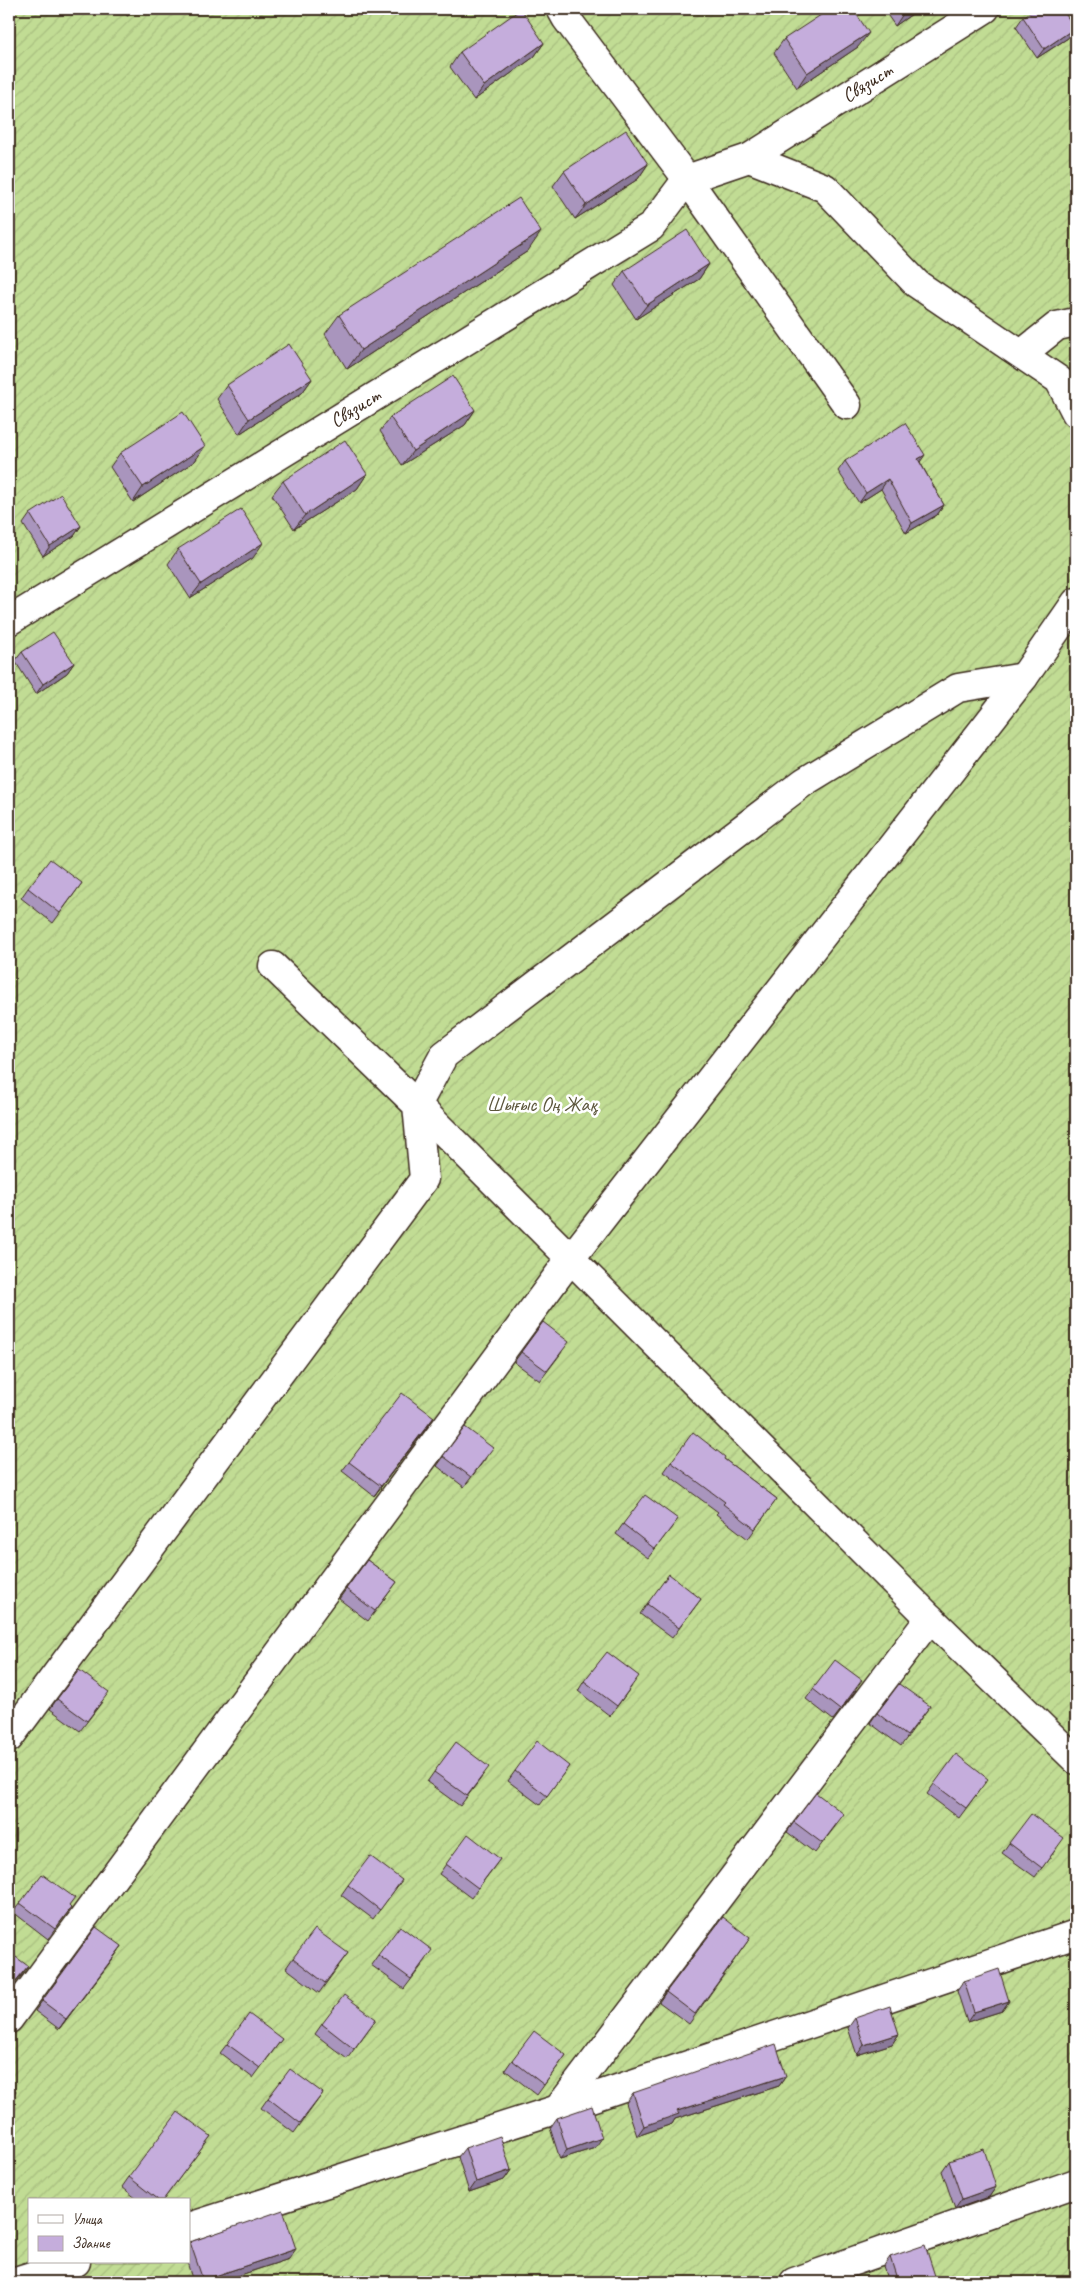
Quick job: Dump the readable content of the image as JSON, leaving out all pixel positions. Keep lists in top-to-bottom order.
{
  "streets": {
    "street": ["Связист"]
  },
  "parks": ["Шығыс Оң Жақ"],
  "legend": ["Улица", "Здание"]
}
